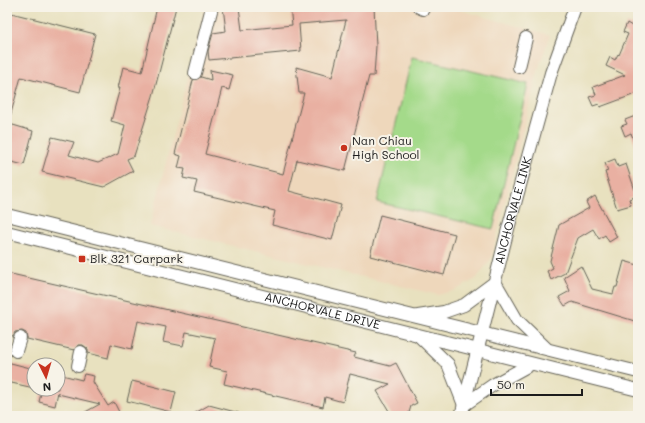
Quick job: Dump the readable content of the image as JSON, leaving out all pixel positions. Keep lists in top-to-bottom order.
{
  "streets": {
    "street": ["ANCHORVALE LINK", "ANCHORVALE DRIVE"]
  },
  "crossings": [
    ["ANCHORVALE LINK", "ANCHORVALE DRIVE"]
  ],
  "places": {
    "other": ["Nan Chiau High School"],
    "transit": ["Blk 321 Carpark"]
  },
  "scale_bar": "50 m",
  "north": "bottom"
}
